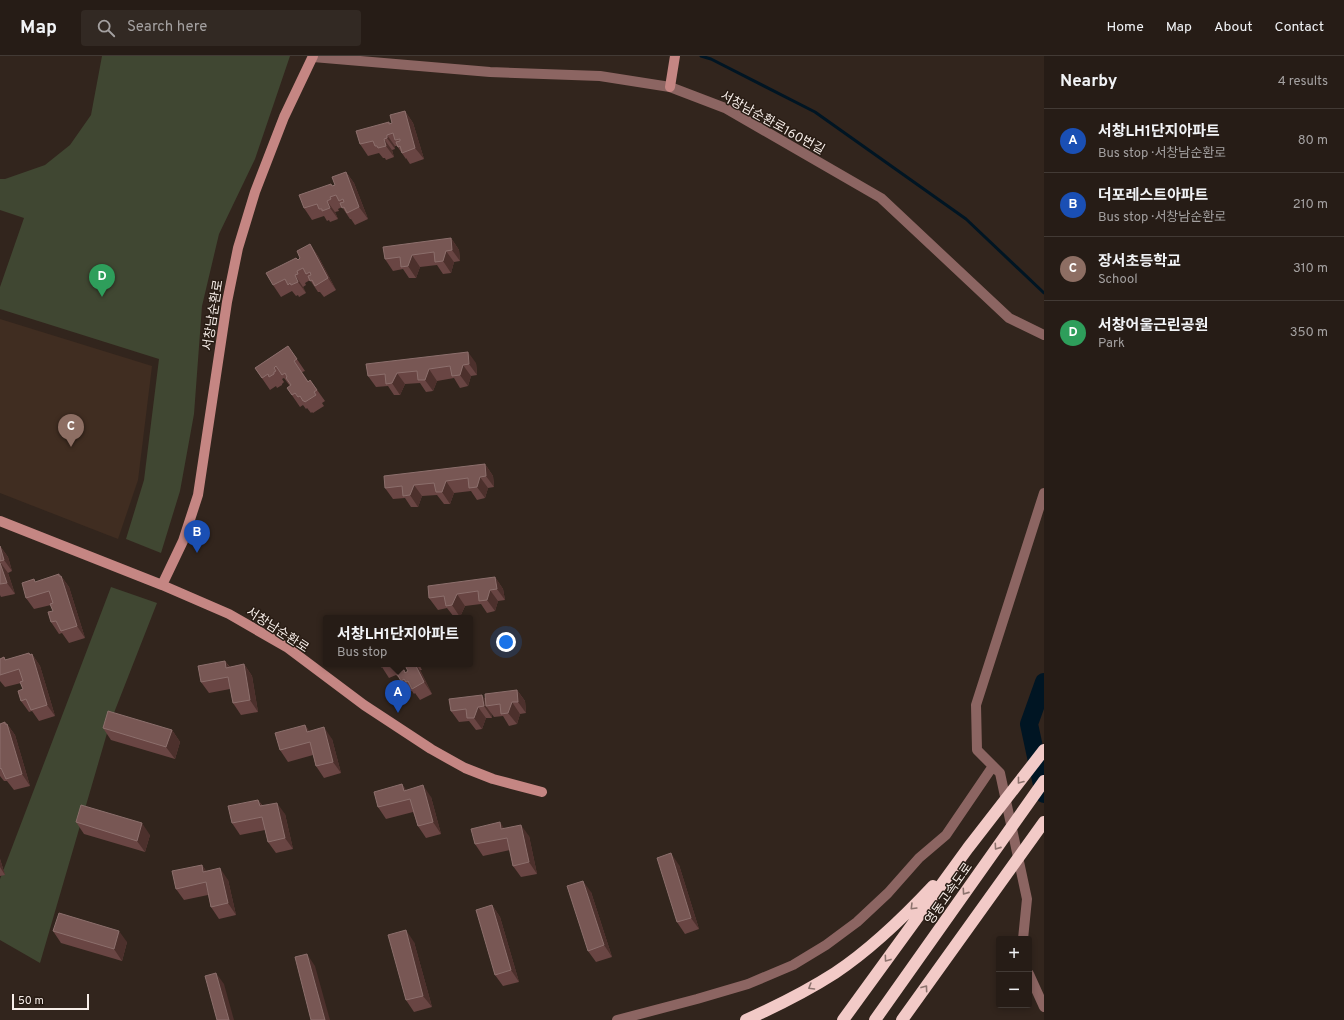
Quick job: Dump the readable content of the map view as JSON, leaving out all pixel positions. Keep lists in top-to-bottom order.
{
  "streets": {
    "highway": ["영동고속도로"],
    "street": ["서창남순환로160번길", "서창남순환로"]
  },
  "crossings": [
    ["서창남순환로160번길", "서창남순환로"]
  ],
  "scale_bar": "50 m",
  "page": {
    "header": "Map",
    "search": "Search here",
    "nav": [
      "Home",
      "Map",
      "About",
      "Contact"
    ],
    "heading": ["Nearby", "4 results"],
    "list": [
      {
        "mark": "A",
        "name": "서창LH1단지아파트",
        "note": "Bus stop · 서창남순환로",
        "value": "80 m"
      },
      {
        "mark": "B",
        "name": "더포레스트아파트",
        "note": "Bus stop · 서창남순환로",
        "value": "210 m"
      },
      {
        "mark": "C",
        "name": "장서초등학교",
        "note": "School",
        "value": "310 m"
      },
      {
        "mark": "D",
        "name": "서창어울근린공원",
        "note": "Park",
        "value": "350 m"
      }
    ],
    "pins": [
      "D",
      "C",
      "B",
      "A"
    ],
    "popup": ["서창LH1단지아파트", "Bus stop"],
    "map_buttons": ["+", "−"],
    "scale": "50 m"
  }
}
